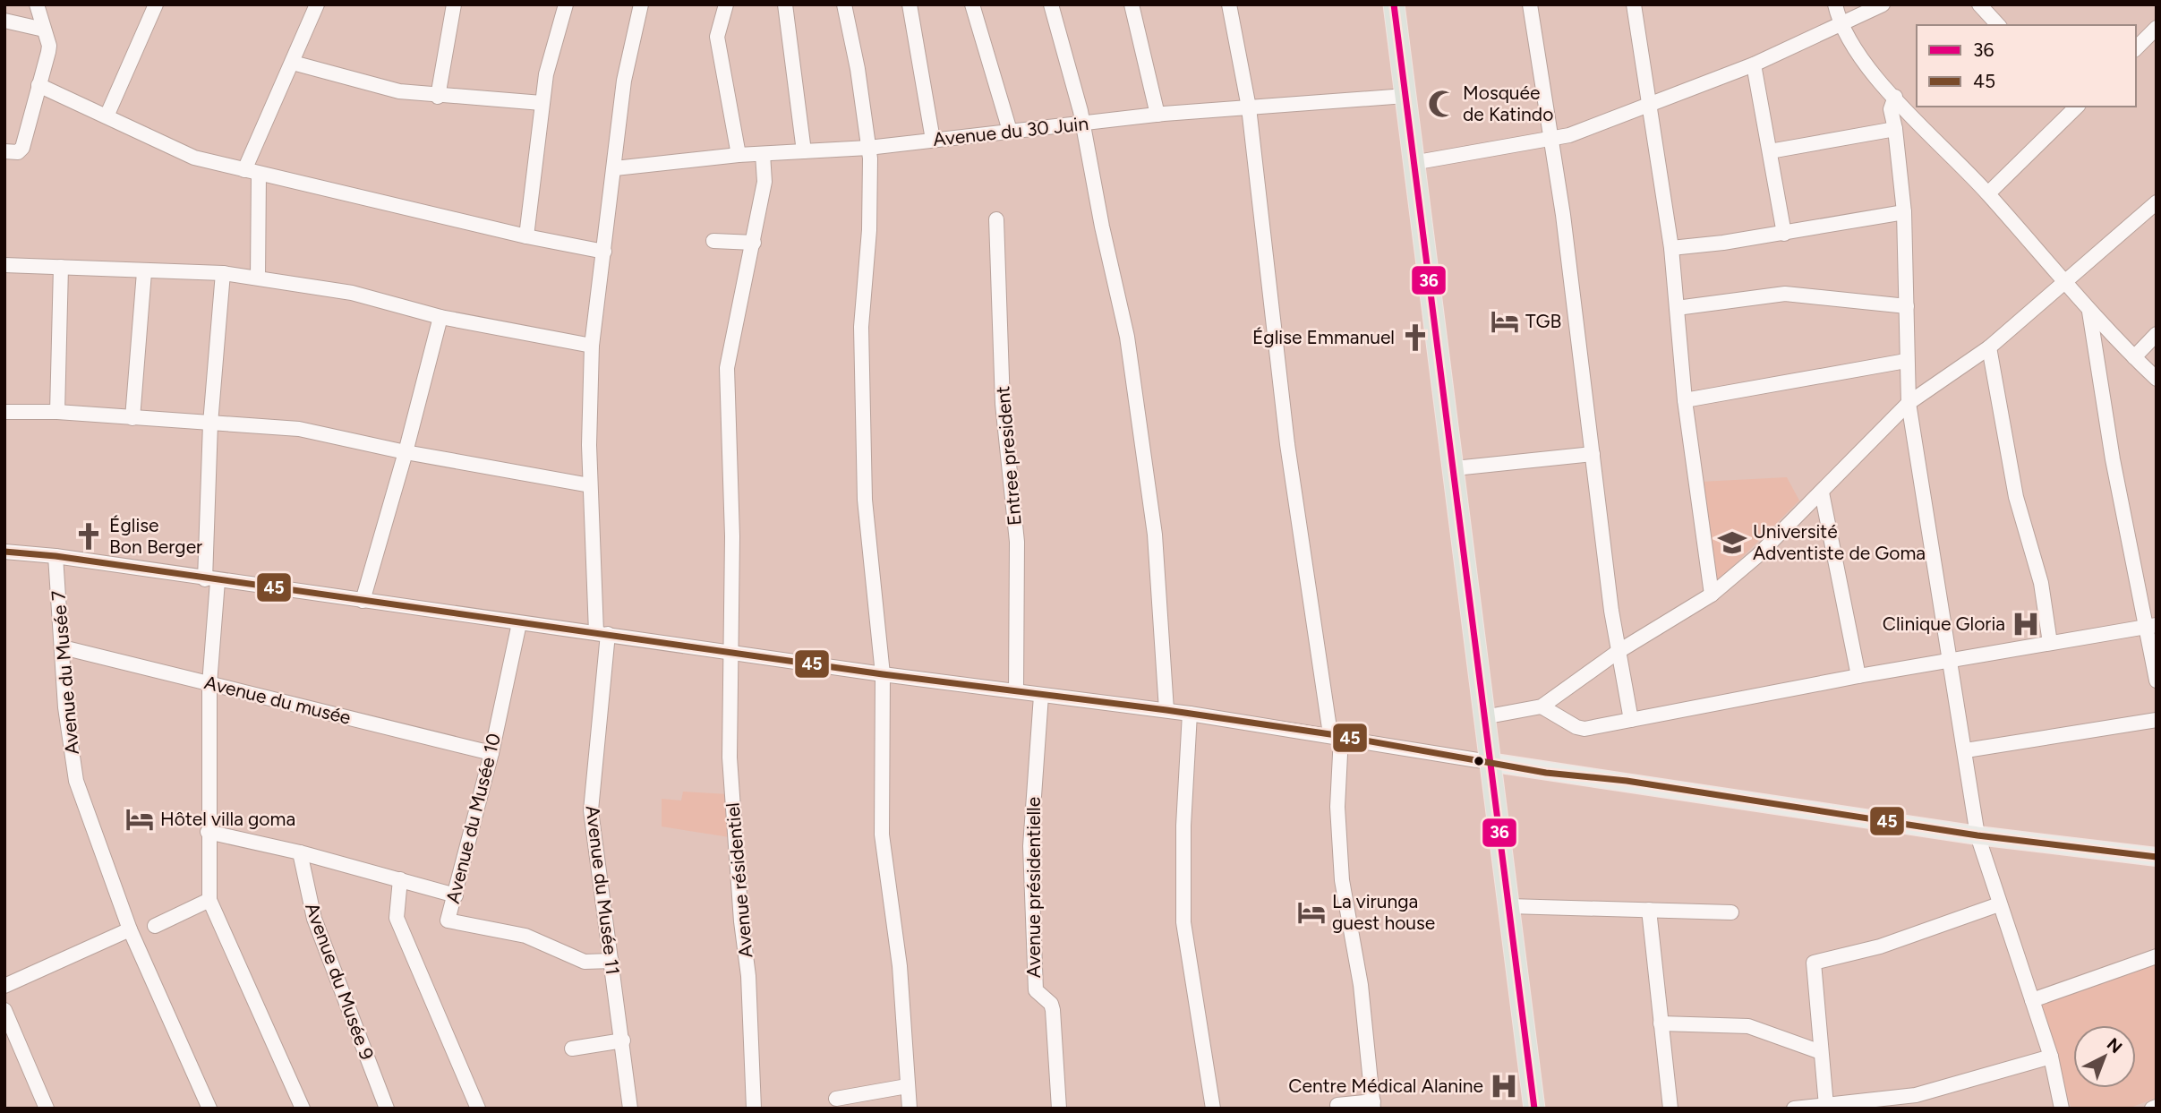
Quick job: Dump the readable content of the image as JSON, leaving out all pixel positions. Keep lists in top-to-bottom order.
{
  "streets": {
    "street": [
      "Avenue du 30 Juin",
      "Entree president",
      "Avenue du Musée 7",
      "Avenue du musée",
      "Avenue du Musée 10",
      "Avenue résidentiel",
      "Avenue présidentielle",
      "Avenue du Musée 11",
      "Avenue du Musée 9"
    ]
  },
  "crossings": [
    ["Avenue du 30 Juin", "Avenue résidentiel"],
    ["Avenue du 30 Juin", "Avenue du Musée 11"],
    ["Avenue du Musée 7", "Avenue du musée"],
    ["Avenue du musée", "Avenue du Musée 10"],
    ["Avenue du Musée 10", "Avenue du Musée 11"]
  ],
  "places": {
    "mosque": ["Mosquée de Katindo"],
    "hotel": ["TGB", "Hôtel villa goma", "La virunga guest house"],
    "church": ["Église Emmanuel", "Église Bon Berger"],
    "school or university": ["Université Adventiste de Goma"],
    "hospital": ["Clinique Gloria", "Centre Médical Alanine"]
  },
  "lines": ["transit line 36", "transit line 45"],
  "legend": ["36", "45"],
  "north": "top right"
}
